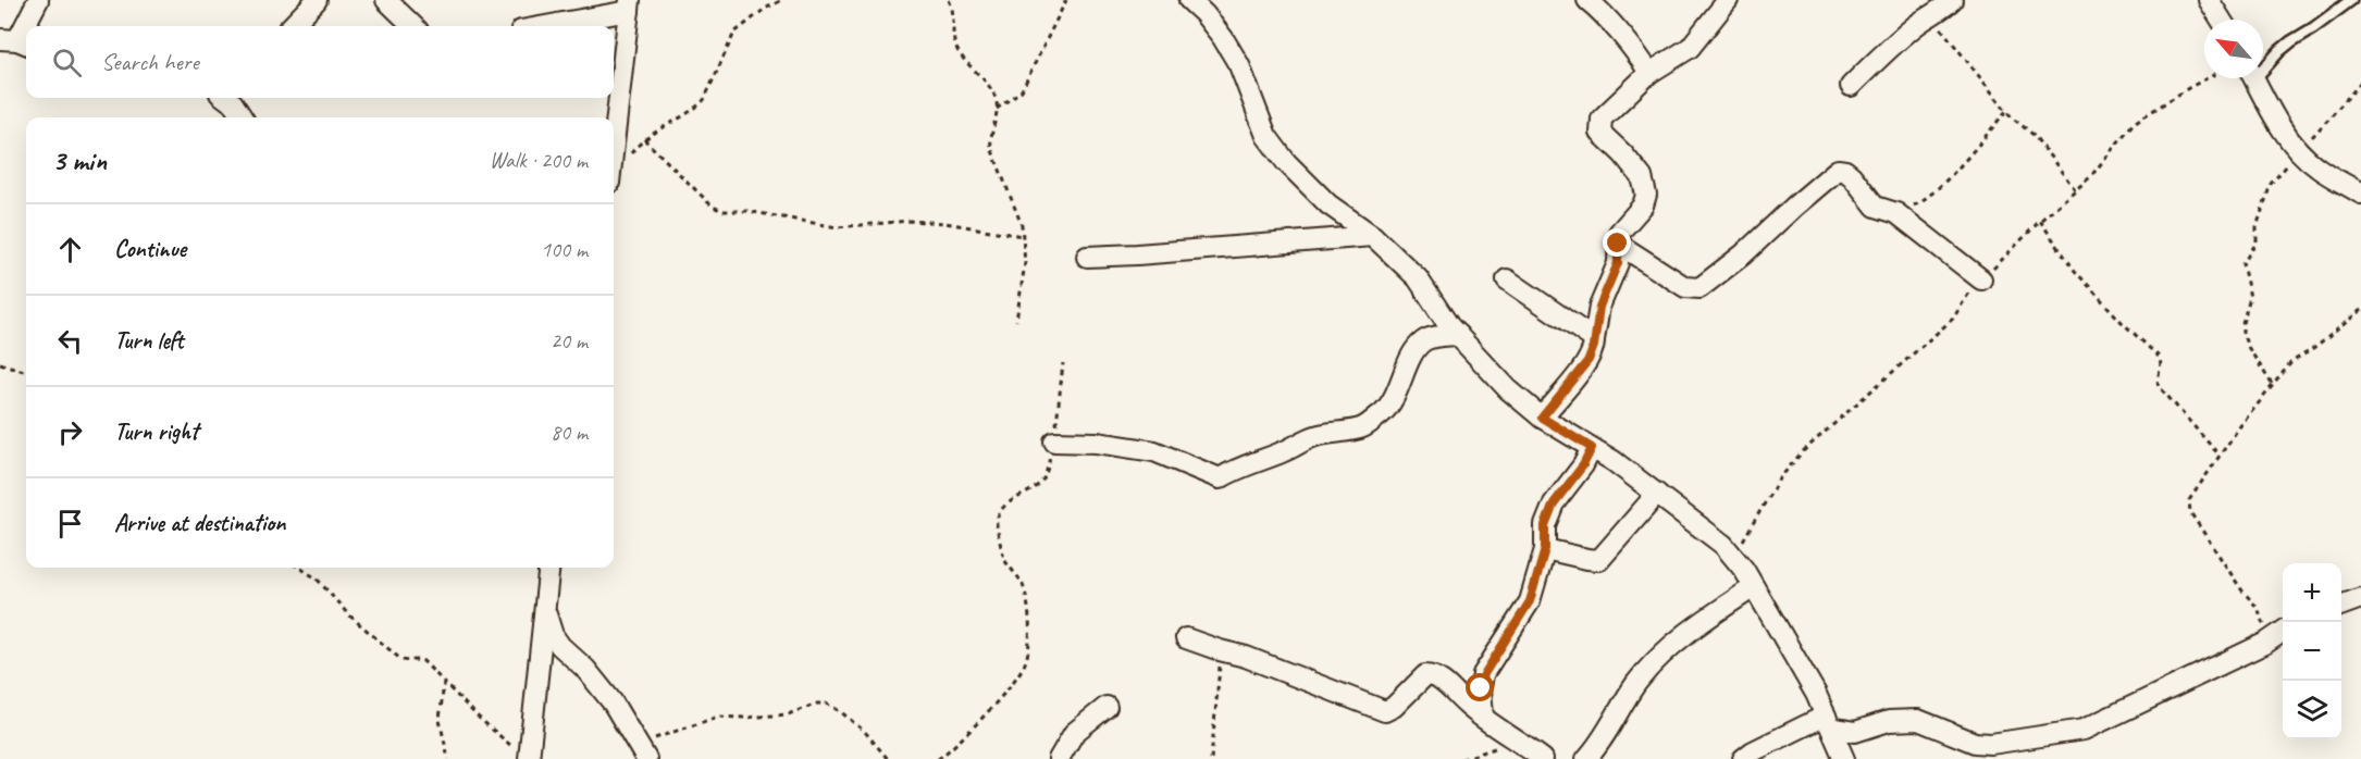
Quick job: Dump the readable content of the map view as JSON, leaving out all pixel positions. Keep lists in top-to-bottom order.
{
  "north": "top left",
  "page": {
    "search": "Search here",
    "heading": ["3 min", "Walk · 200 m"],
    "list": [
      ["Continue", "100 m"],
      ["Turn left", "20 m"],
      ["Turn right", "80 m"],
      "Arrive at destination"
    ],
    "map_buttons": ["+", "−"]
  }
}
